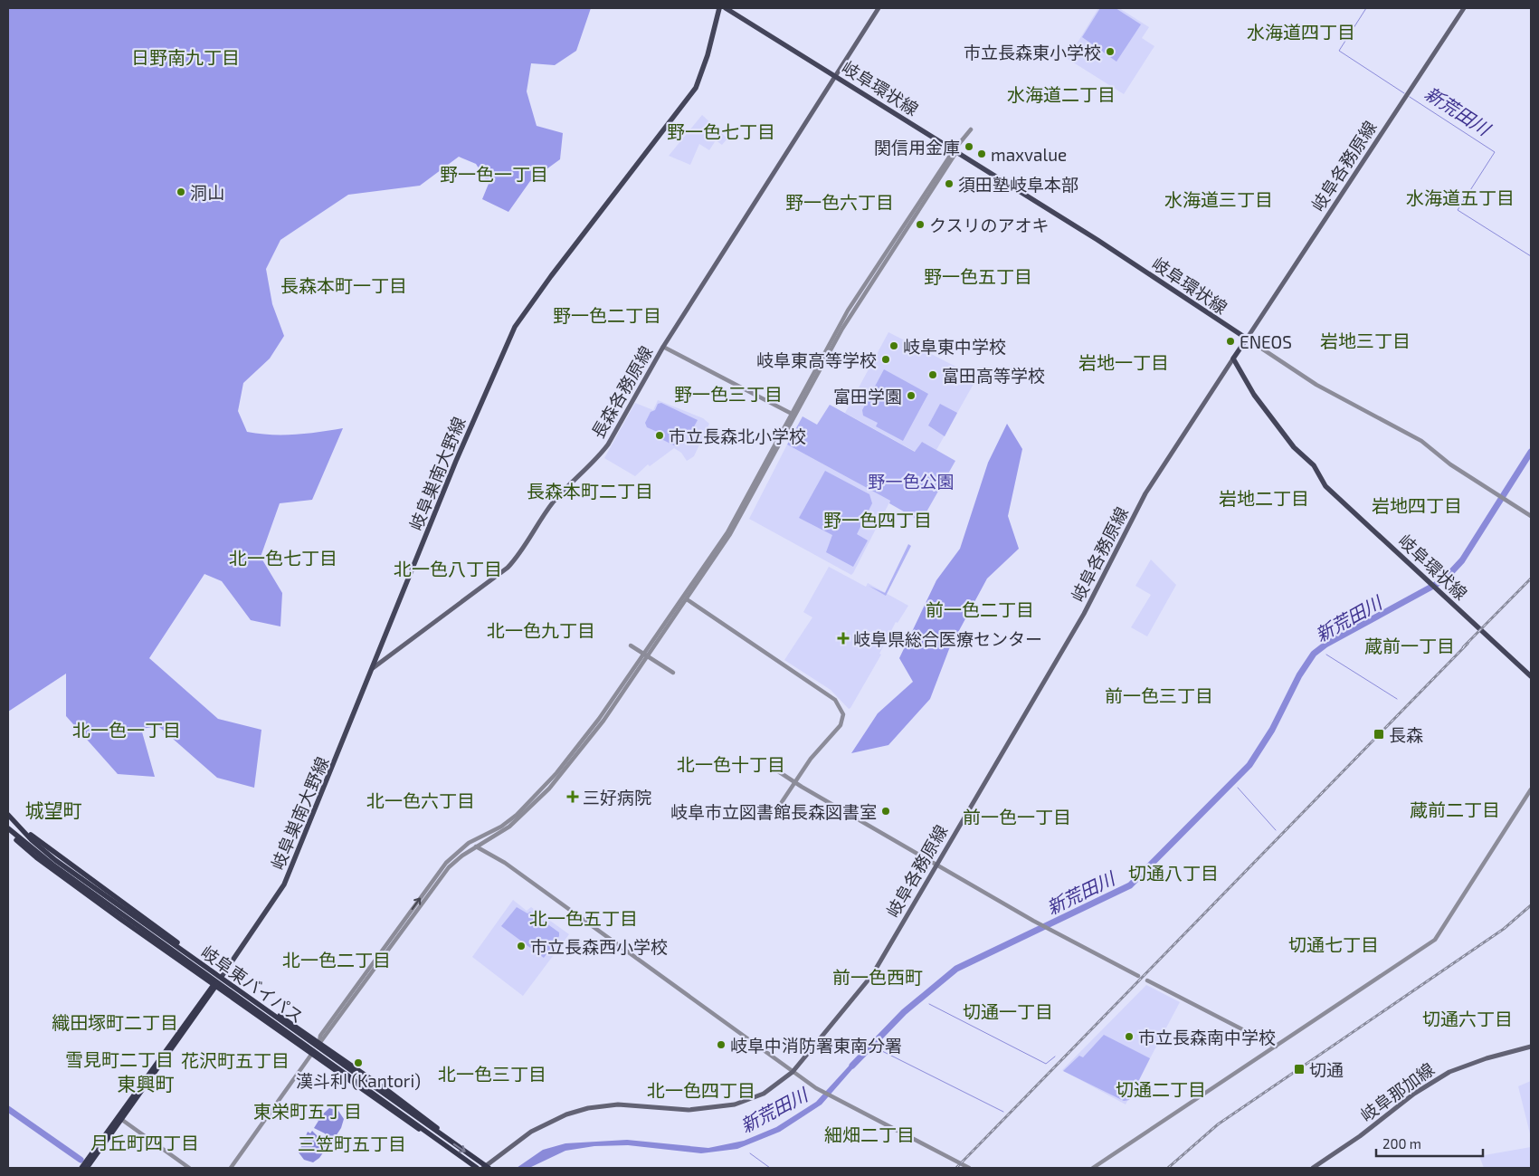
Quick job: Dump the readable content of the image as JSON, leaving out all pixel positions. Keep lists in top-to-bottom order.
{
  "streets": {
    "highway": ["岐阜東バイパス"],
    "main road": [
      "岐阜環状線",
      "岐阜各務原線",
      "長森各務原線",
      "岐阜巣南大野線",
      "岐阜那加線"
    ]
  },
  "crossings": [
    ["岐阜環状線", "岐阜各務原線"],
    ["岐阜環状線", "長森各務原線"],
    ["岐阜各務原線", "岐阜東バイパス"],
    ["長森各務原線", "岐阜巣南大野線"]
  ],
  "districts": [
    "水海道四丁目",
    "日野南九丁目",
    "水海道二丁目",
    "野一色七丁目",
    "野一色一丁目",
    "水海道五丁目",
    "水海道三丁目",
    "野一色六丁目",
    "野一色五丁目",
    "長森本町一丁目",
    "野一色二丁目",
    "岩地三丁目",
    "岩地一丁目",
    "野一色三丁目",
    "長森本町二丁目",
    "岩地二丁目",
    "岩地四丁目",
    "野一色四丁目",
    "北一色七丁目",
    "北一色八丁目",
    "前一色二丁目",
    "北一色九丁目",
    "蔵前一丁目",
    "前一色三丁目",
    "北一色一丁目",
    "北一色十丁目",
    "北一色六丁目",
    "城望町",
    "蔵前二丁目",
    "前一色一丁目",
    "切通八丁目",
    "北一色五丁目",
    "切通七丁目",
    "北一色二丁目",
    "前一色西町",
    "切通一丁目",
    "切通六丁目",
    "織田塚町二丁目",
    "雪見町二丁目",
    "花沢町五丁目",
    "北一色三丁目",
    "東興町",
    "切通二丁目",
    "北一色四丁目",
    "東栄町五丁目",
    "細畑二丁目",
    "月丘町四丁目",
    "三笠町五丁目"
  ],
  "water": ["新荒田川"],
  "parks": ["野一色公園"],
  "places": {
    "other": [
      "市立長森東小学校",
      "関信用金庫",
      "maxvalue",
      "須田塾岐阜本部",
      "洞山",
      "クスリのアオキ",
      "ENEOS",
      "岐阜東中学校",
      "岐阜東高等学校",
      "富田高等学校",
      "富田学園",
      "市立長森北小学校",
      "岐阜市立図書館長森図書室",
      "市立長森西小学校",
      "市立長森南中学校",
      "岐阜中消防署東南分署",
      "漢斗利 (Kantori)"
    ],
    "health": ["岐阜県総合医療センター", "三好病院"],
    "transit": ["長森", "切通"]
  },
  "scale_bar": "200 m"
}
